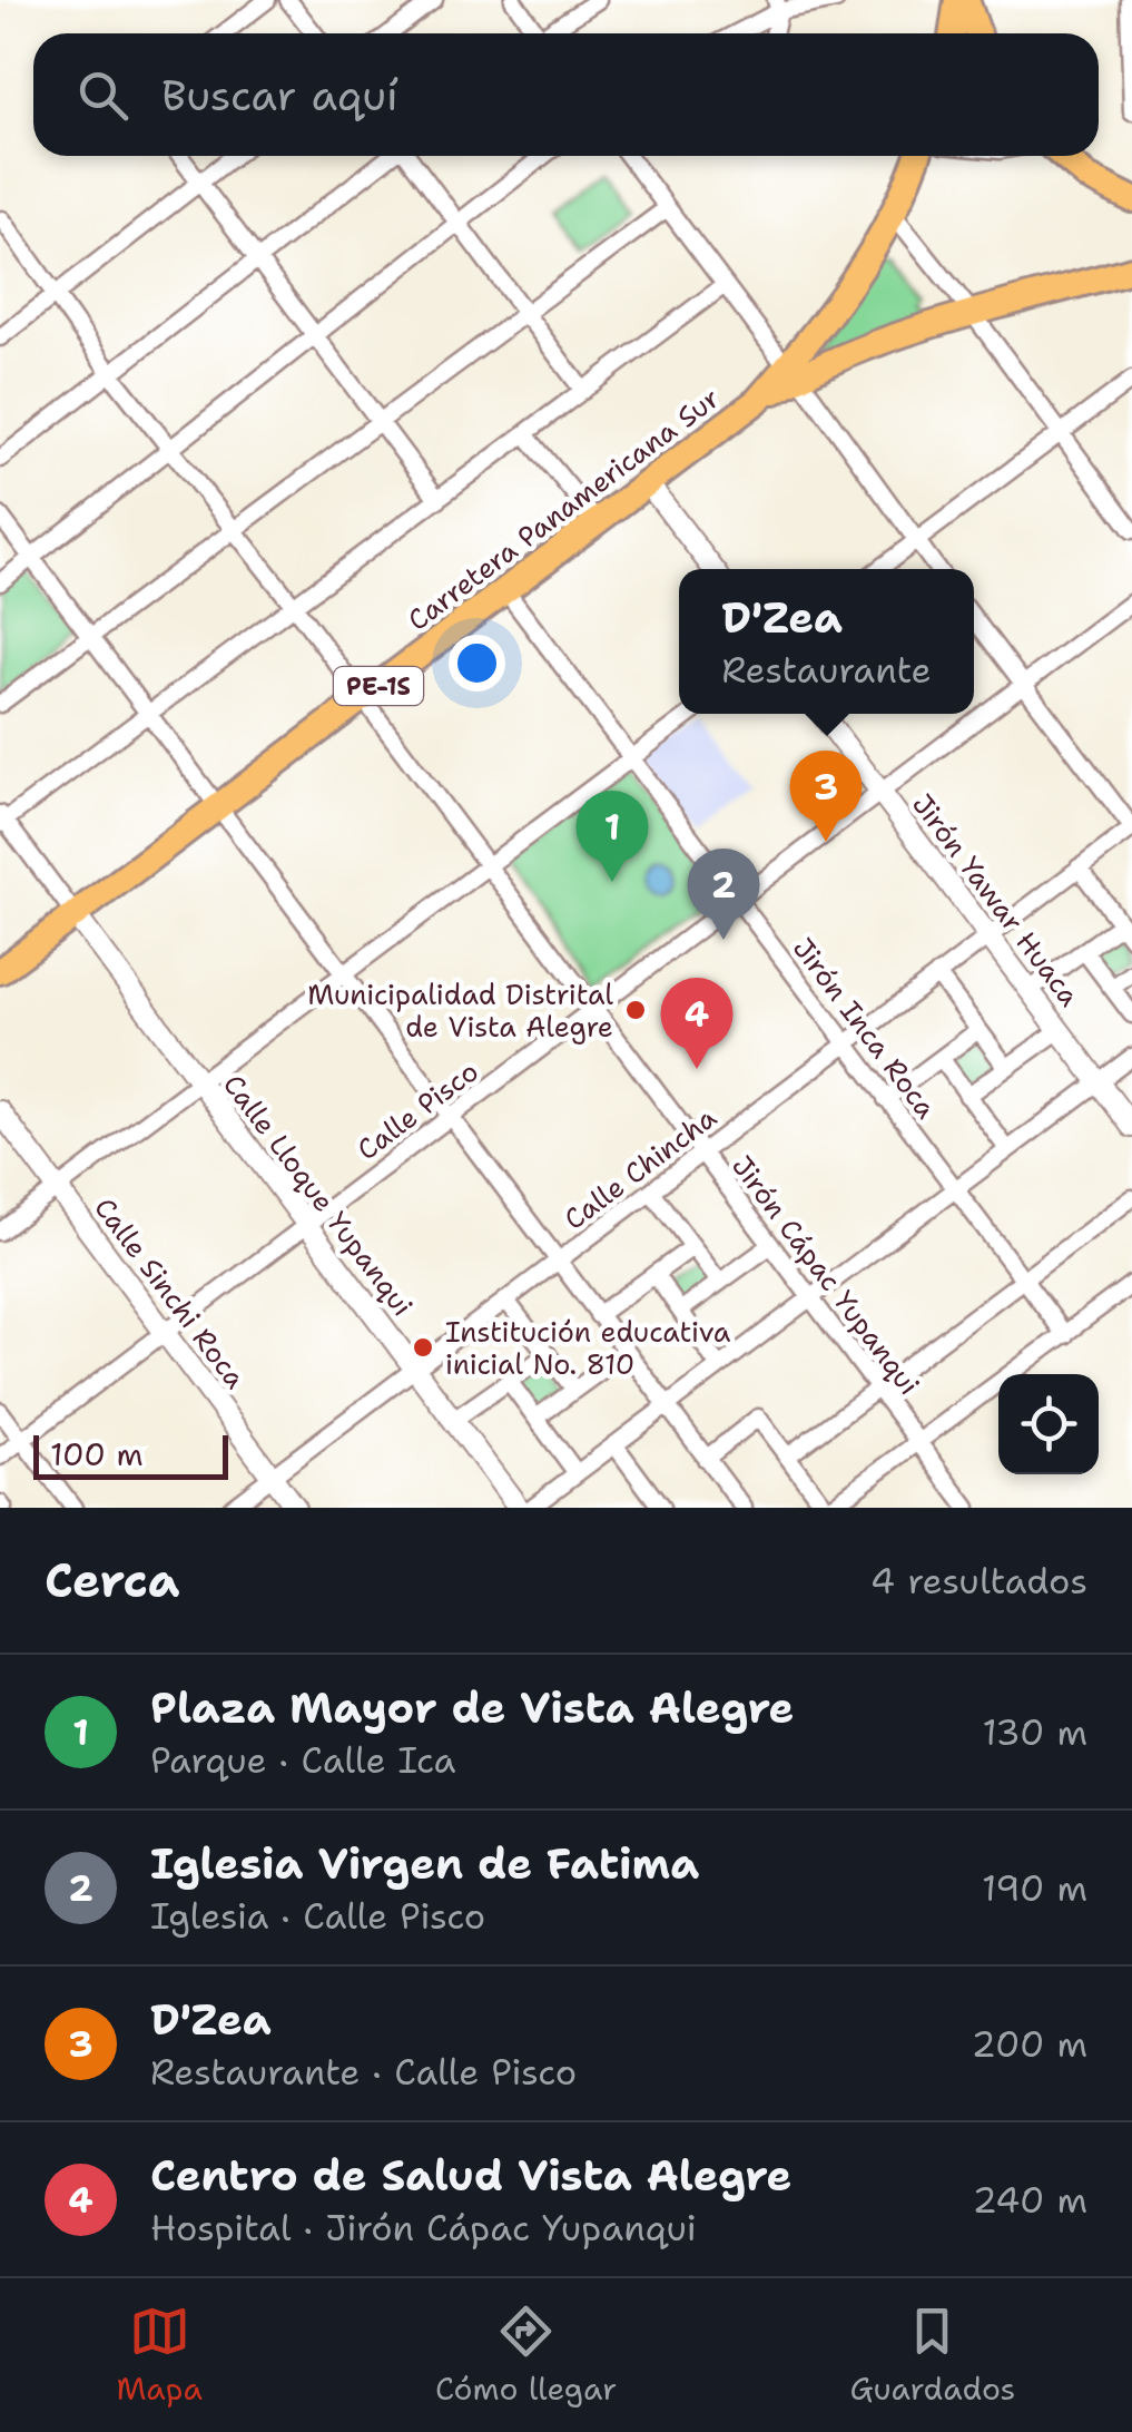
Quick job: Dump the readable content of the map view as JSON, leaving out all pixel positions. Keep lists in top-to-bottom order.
{
  "streets": {
    "highway": ["Carretera Panamericana Sur", "PE-1S"],
    "street": [
      "Jirón Yawar Huaca",
      "Jirón Inca Roca",
      "Calle Pisco",
      "Calle Chincha",
      "Calle Lloque Yupanqui",
      "Jirón Cápac Yupanqui",
      "Calle Sinchi Roca"
    ]
  },
  "crossings": [
    ["Carretera Panamericana Sur", "Jirón Inca Roca"],
    ["Carretera Panamericana Sur", "Calle Lloque Yupanqui"],
    ["Carretera Panamericana Sur", "Jirón Cápac Yupanqui"],
    ["Jirón Yawar Huaca", "Calle Pisco"],
    ["Jirón Yawar Huaca", "Calle Chincha"],
    ["Jirón Inca Roca", "Calle Pisco"],
    ["Jirón Inca Roca", "Calle Chincha"],
    ["Calle Pisco", "Calle Lloque Yupanqui"],
    ["Calle Pisco", "Jirón Cápac Yupanqui"],
    ["Calle Pisco", "Calle Sinchi Roca"],
    ["Calle Chincha", "Calle Lloque Yupanqui"],
    ["Calle Chincha", "Jirón Cápac Yupanqui"],
    ["Calle Chincha", "Calle Sinchi Roca"]
  ],
  "places": ["Municipalidad Distrital de Vista Alegre", "Institución educativa inicial No. 810"],
  "scale_bar": "100 m",
  "page": {
    "search": "Buscar aquí",
    "popup": ["D'Zea", "Restaurante"],
    "pins": [
      "3",
      "1",
      "2",
      "4"
    ],
    "scale": "100 m",
    "heading": ["Cerca", "4 resultados"],
    "list": [
      {
        "mark": "1",
        "name": "Plaza Mayor de Vista Alegre",
        "note": "Parque · Calle Ica",
        "value": "130 m"
      },
      {
        "mark": "2",
        "name": "Iglesia Virgen de Fatima",
        "note": "Iglesia · Calle Pisco",
        "value": "190 m"
      },
      {
        "mark": "3",
        "name": "D'Zea",
        "note": "Restaurante · Calle Pisco",
        "value": "200 m"
      },
      {
        "mark": "4",
        "name": "Centro de Salud Vista Alegre",
        "note": "Hospital · Jirón Cápac Yupanqui",
        "value": "240 m"
      }
    ],
    "nav": ["Mapa", "Cómo llegar", "Guardados"]
  }
}
